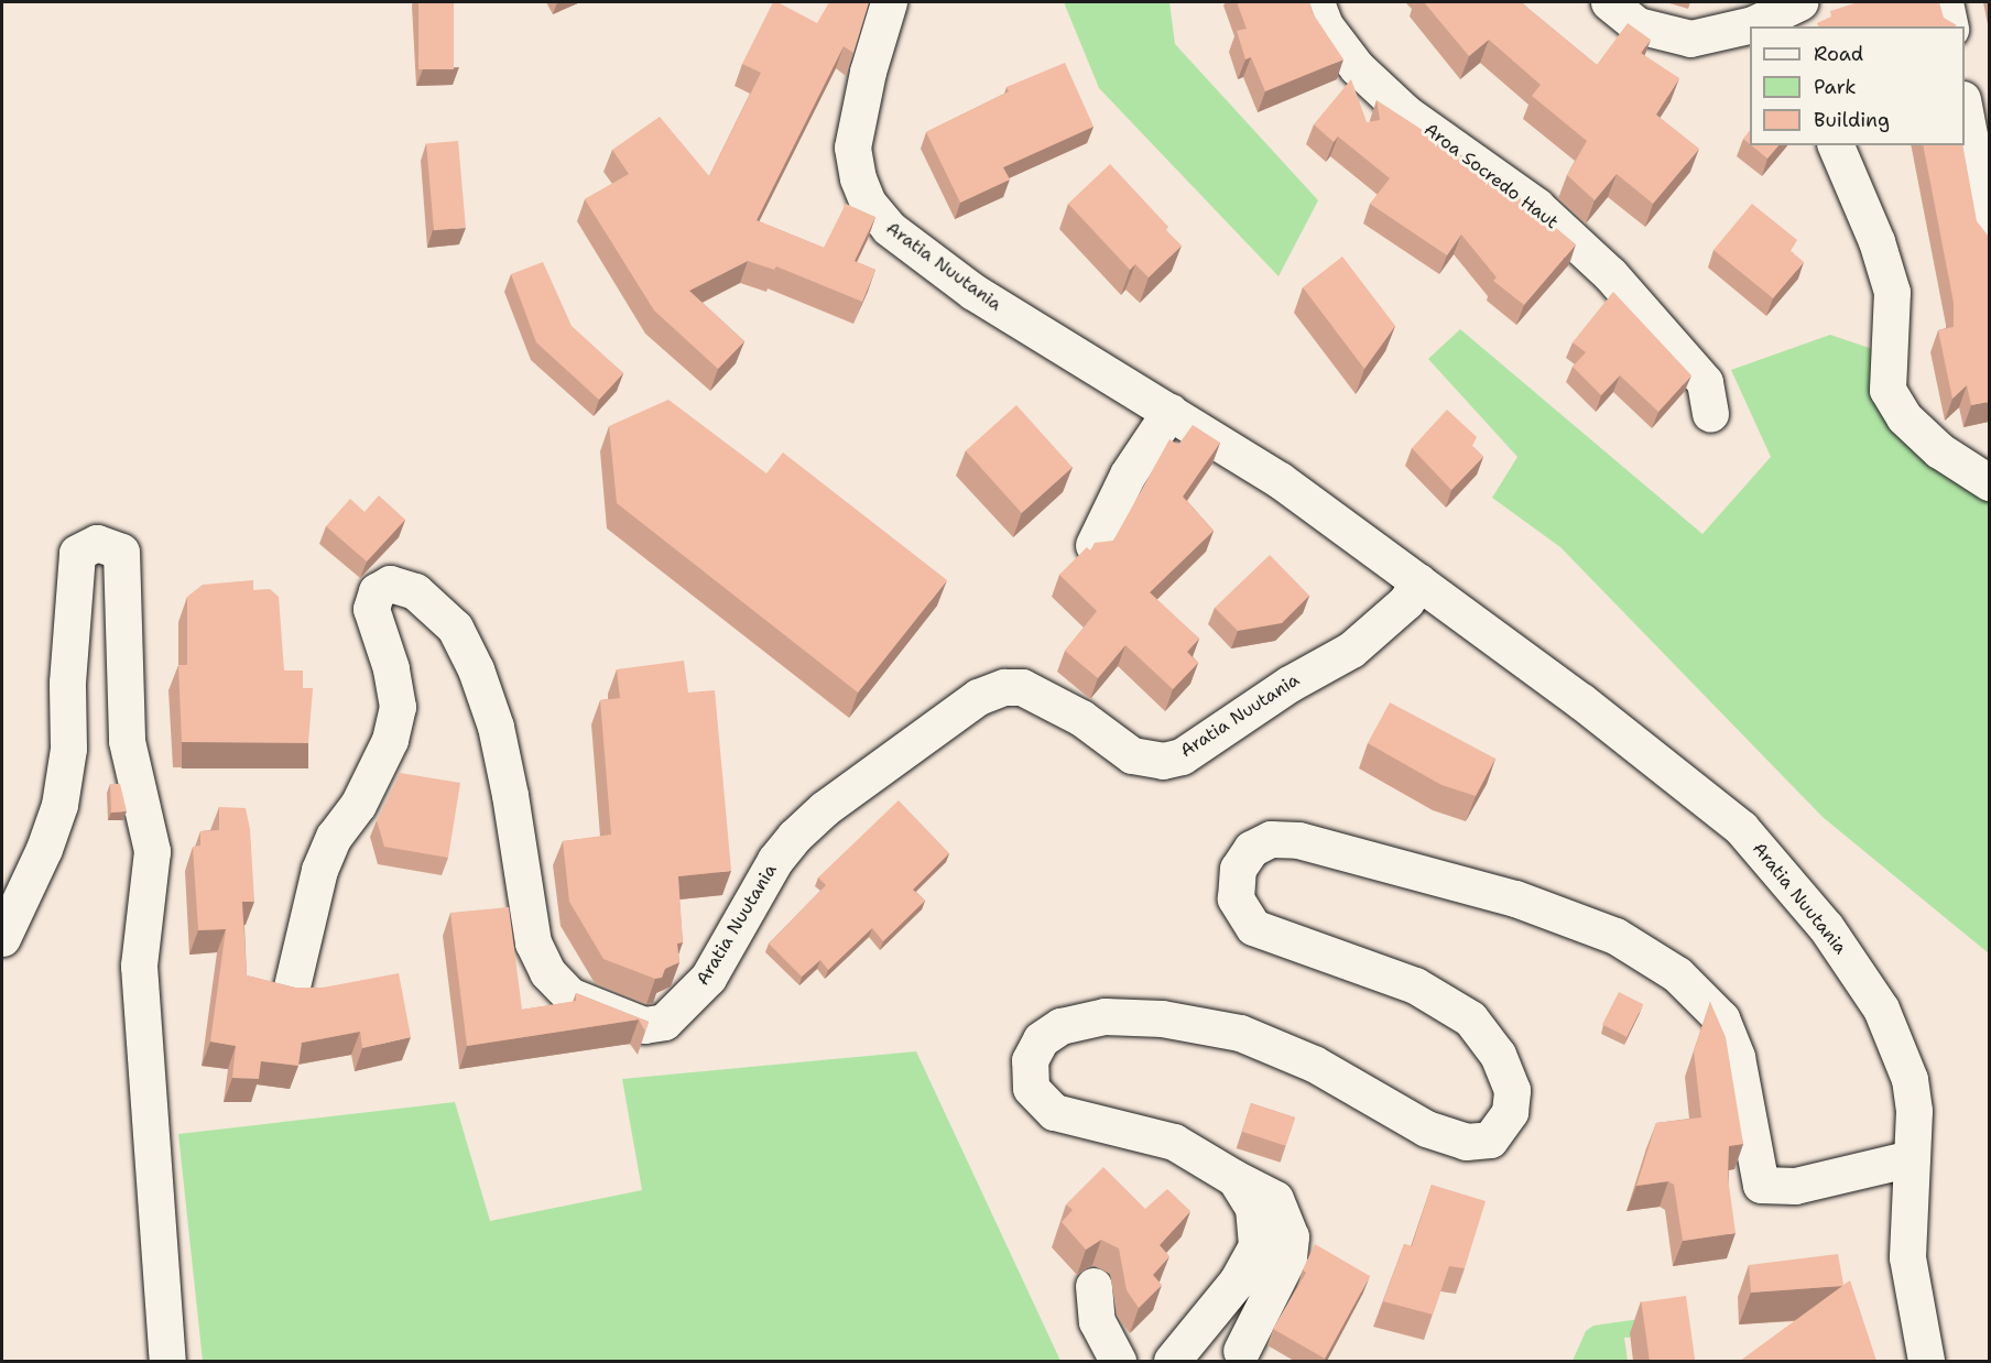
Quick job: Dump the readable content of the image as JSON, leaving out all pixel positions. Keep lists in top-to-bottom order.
{
  "streets": {
    "street": ["Aroa Socredo Haut", "Aratia Nuutania"]
  },
  "legend": ["Road", "Park", "Building"]
}
